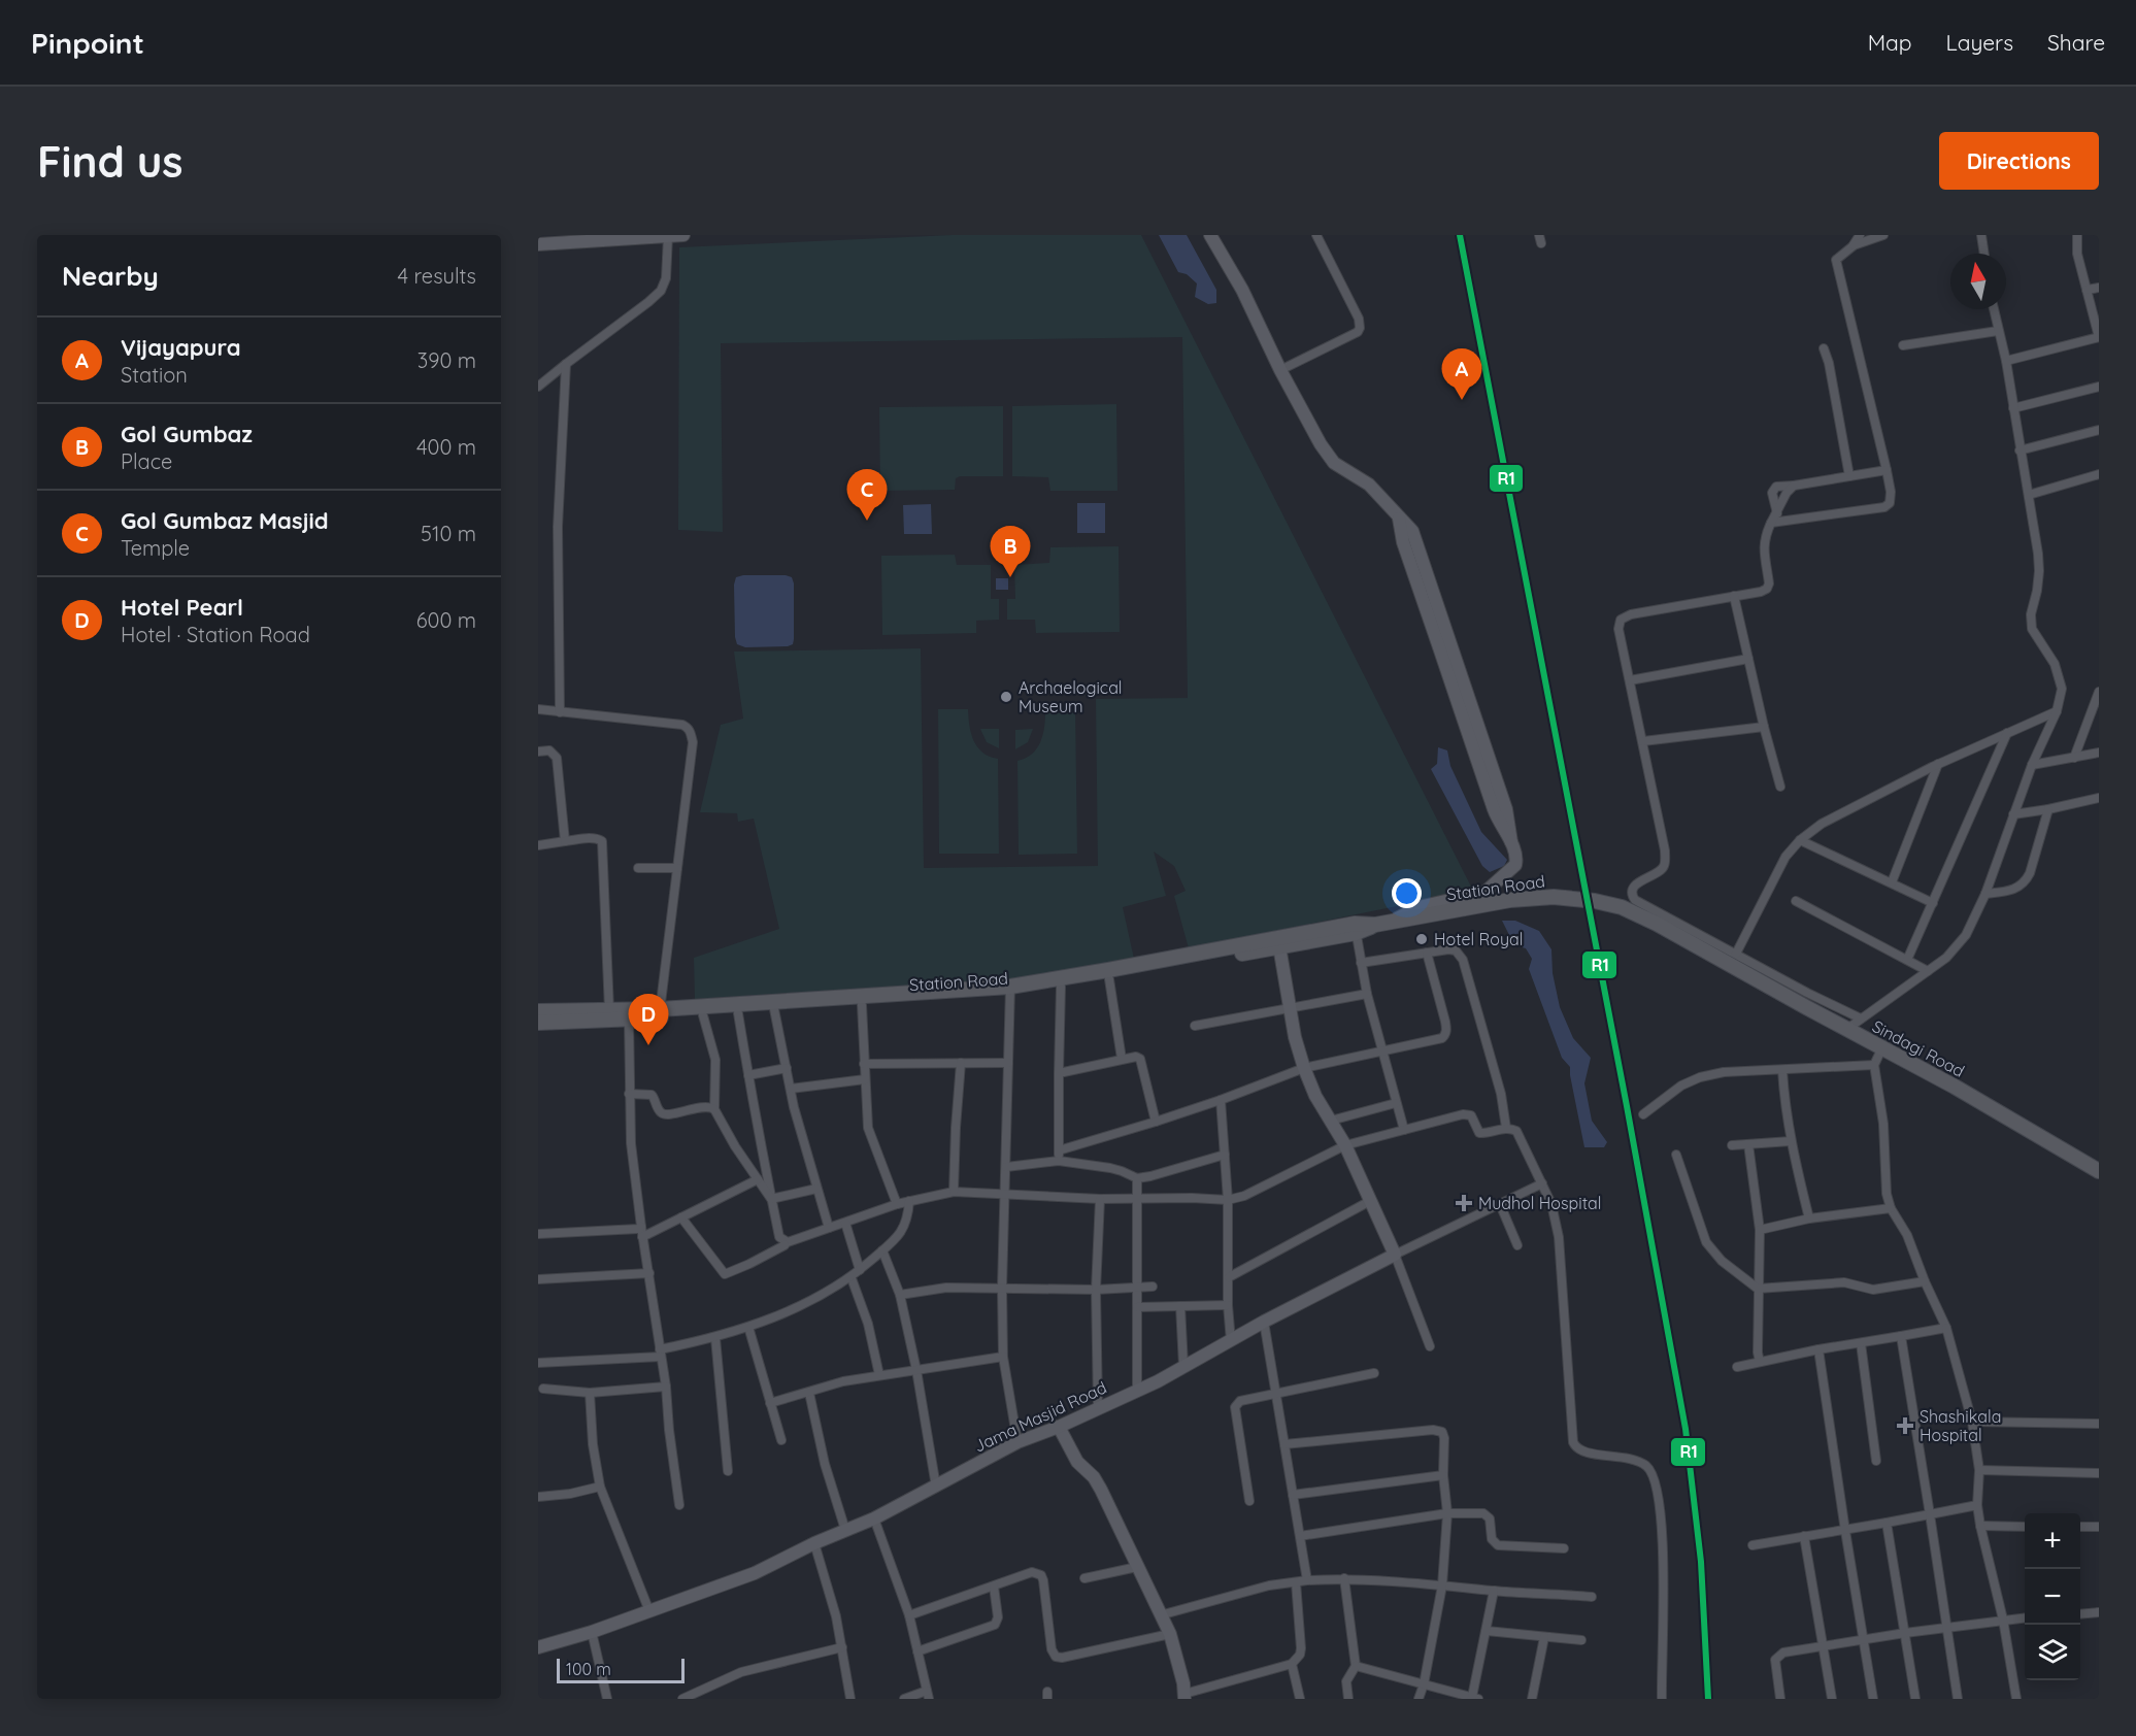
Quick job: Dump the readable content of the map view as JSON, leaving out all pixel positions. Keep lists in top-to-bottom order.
{
  "streets": {
    "main road": ["Station Road", "Sindagi Road"],
    "street": ["Jama Masjid Road"]
  },
  "crossings": [
    ["Station Road", "Sindagi Road"]
  ],
  "places": {
    "other": ["Archaelogical Museum", "Hotel Royal"],
    "health": ["Mudhol Hospital", "Shashikala Hospital"]
  },
  "lines": ["transit line R1"],
  "scale_bar": "100 m",
  "north": "top",
  "page": {
    "header": "Pinpoint",
    "nav": ["Map", "Layers", "Share"],
    "buttons": "Directions",
    "title": "Find us",
    "heading": ["Nearby", "4 results"],
    "list": [
      {
        "mark": "A",
        "name": "Vijayapura",
        "note": "Station",
        "value": "390 m"
      },
      {
        "mark": "B",
        "name": "Gol Gumbaz",
        "note": "Place",
        "value": "400 m"
      },
      {
        "mark": "C",
        "name": "Gol Gumbaz Masjid",
        "note": "Temple",
        "value": "510 m"
      },
      {
        "mark": "D",
        "name": "Hotel Pearl",
        "note": "Hotel · Station Road",
        "value": "600 m"
      }
    ],
    "pins": [
      "A",
      "C",
      "B",
      "D"
    ],
    "map_buttons": ["+", "−"],
    "scale": "100 m"
  }
}
